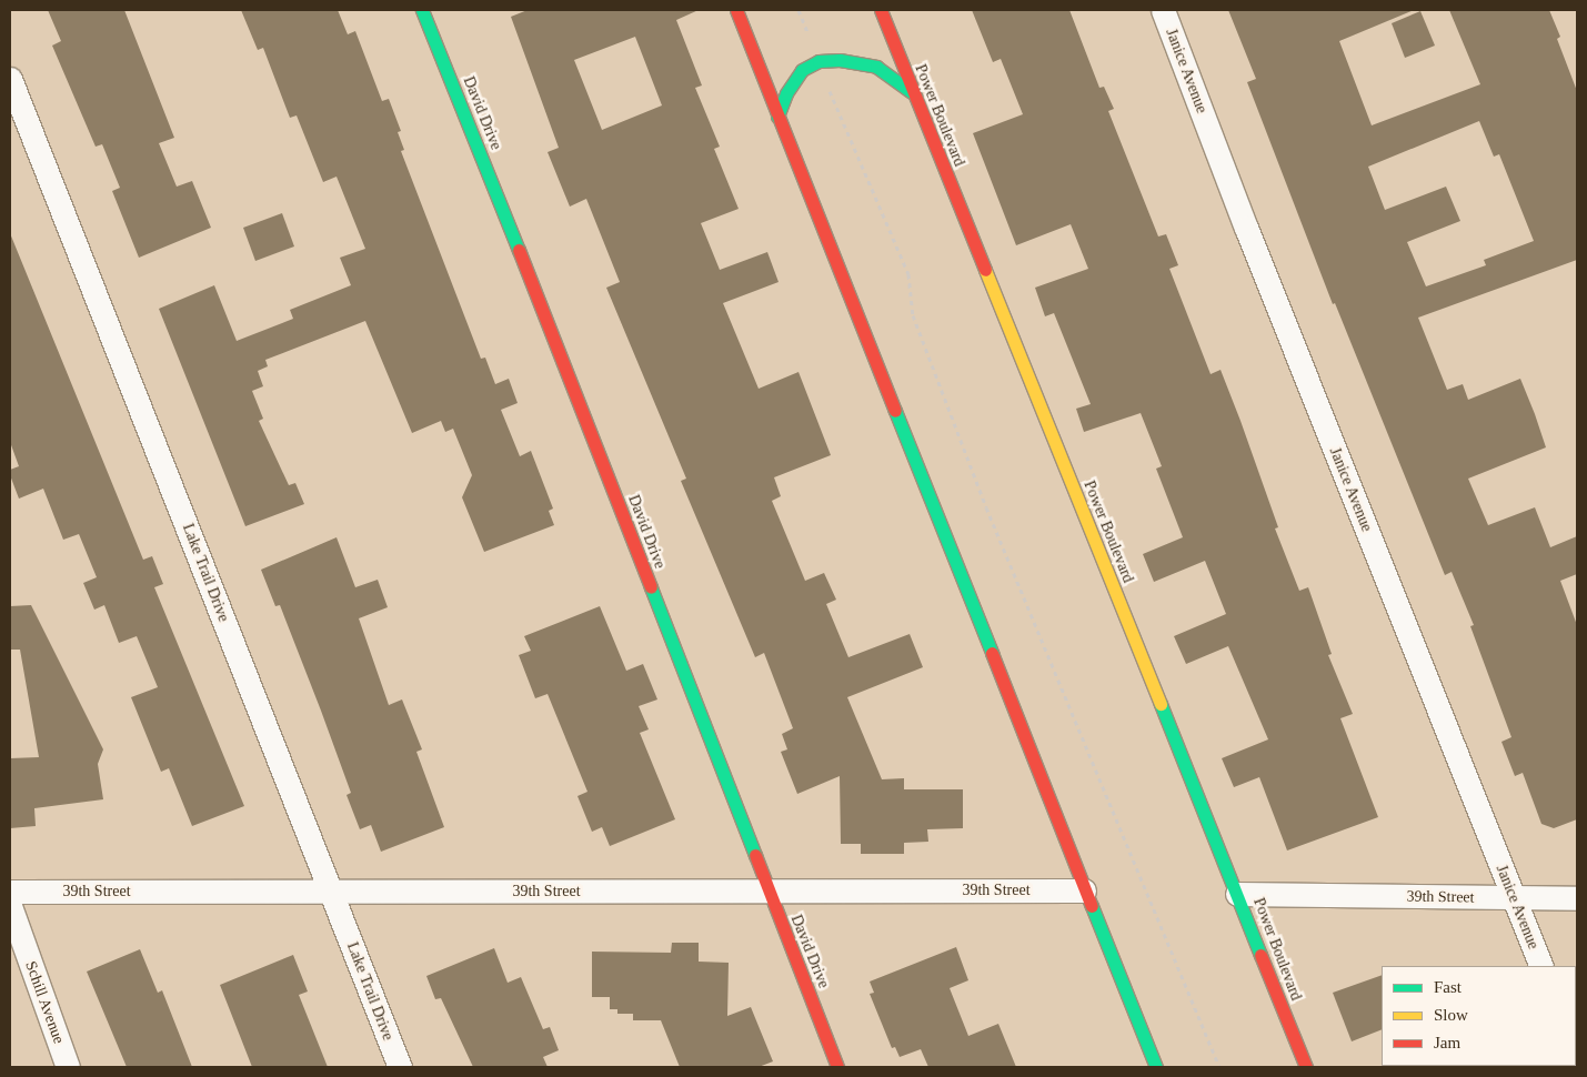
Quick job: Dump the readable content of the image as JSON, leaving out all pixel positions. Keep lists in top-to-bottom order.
{
  "streets": {
    "street": [
      "Janice Avenue",
      "David Drive",
      "Power Boulevard",
      "Lake Trail Drive",
      "39th Street",
      "Schill Avenue"
    ]
  },
  "crossings": [
    ["Janice Avenue", "39th Street"],
    ["David Drive", "39th Street"],
    ["Power Boulevard", "39th Street"],
    ["Lake Trail Drive", "39th Street"]
  ],
  "legend": ["Fast", "Slow", "Jam"]
}
